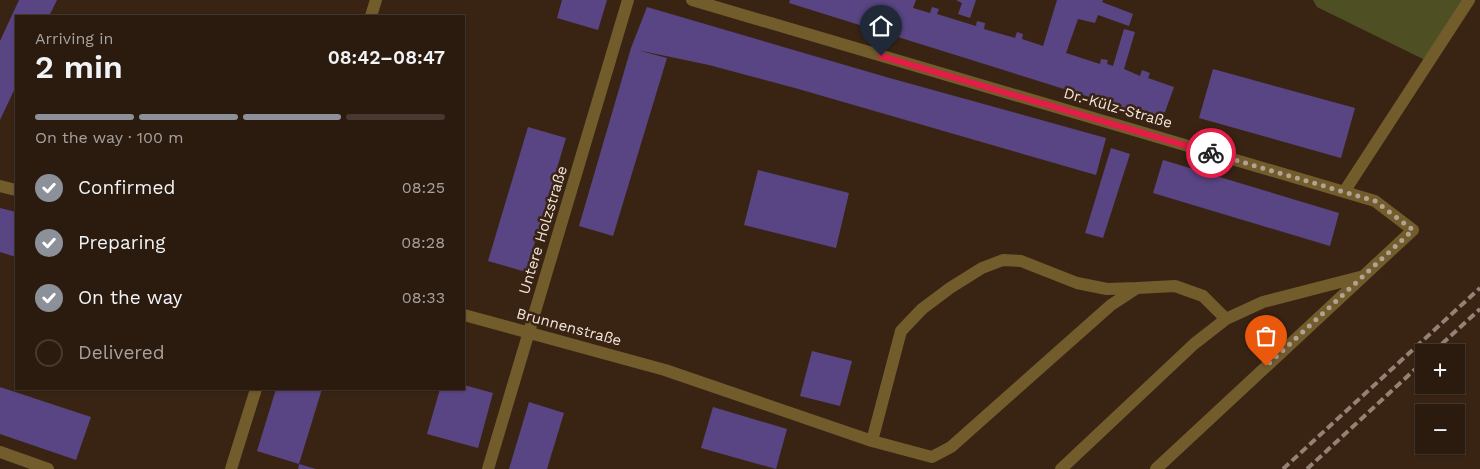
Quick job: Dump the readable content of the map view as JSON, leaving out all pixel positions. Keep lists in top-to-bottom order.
{
  "streets": {
    "street": ["Dr.-Külz-Straße", "Untere Holzstraße", "Brunnenstraße"]
  },
  "crossings": [
    ["Untere Holzstraße", "Brunnenstraße"]
  ],
  "page": {
    "heading": ["2 min", "Arriving in", "08:42–08:47"],
    "bar": "On the way · 100 m",
    "list": [
      ["Confirmed", "08:25"],
      ["Preparing", "08:28"],
      ["On the way", "08:33"],
      "Delivered"
    ],
    "map_buttons": ["+", "−"]
  }
}
